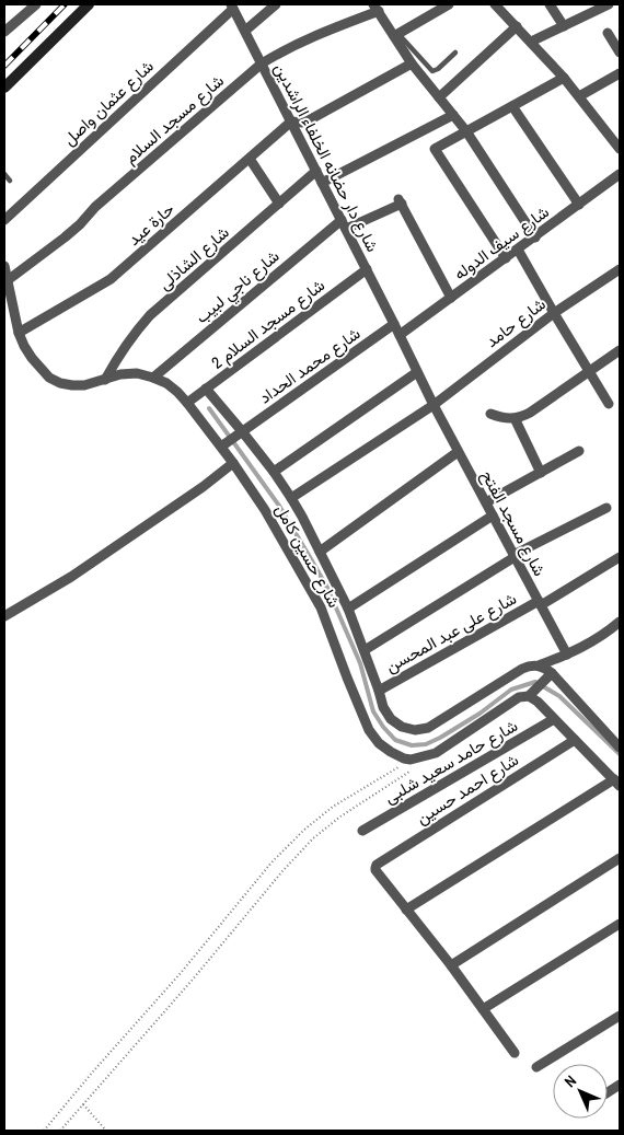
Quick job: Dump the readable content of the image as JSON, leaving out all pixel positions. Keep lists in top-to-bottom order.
{
  "streets": {
    "street": [
      "شارع عثمان واصل",
      "شارع مسجد السلام",
      "شارع دار حضانه الخلفاء الراشدين",
      "حارة عيد",
      "شارع سيف الدوله",
      "شارع الشاذلى",
      "شارع ناجي لبيب",
      "شارع حامد",
      "شارع مسجد السلام 2",
      "شارع محمد الحداد",
      "شارع مسجد الفتح",
      "شارع حسين كامل",
      "شارع على عبد المحسن",
      "شارع حامد سعيد شلبى",
      "شارع احمد حسين"
    ]
  },
  "crossings": [
    ["شارع عثمان واصل", "شارع دار حضانه الخلفاء الراشدين"],
    ["شارع مسجد السلام", "شارع دار حضانه الخلفاء الراشدين"],
    ["شارع مسجد السلام", "شارع حسين كامل"],
    ["شارع دار حضانه الخلفاء الراشدين", "حارة عيد"],
    ["شارع دار حضانه الخلفاء الراشدين", "شارع سيف الدوله"],
    ["شارع دار حضانه الخلفاء الراشدين", "شارع الشاذلى"],
    ["شارع دار حضانه الخلفاء الراشدين", "شارع ناجي لبيب"],
    ["شارع دار حضانه الخلفاء الراشدين", "شارع مسجد السلام 2"],
    ["شارع دار حضانه الخلفاء الراشدين", "شارع محمد الحداد"],
    ["شارع دار حضانه الخلفاء الراشدين", "شارع مسجد الفتح"],
    ["حارة عيد", "شارع حسين كامل"],
    ["شارع سيف الدوله", "شارع ناجي لبيب"],
    ["شارع الشاذلى", "شارع حسين كامل"],
    ["شارع ناجي لبيب", "شارع حسين كامل"],
    ["شارع حامد", "شارع مسجد الفتح"],
    ["شارع حامد", "شارع حسين كامل"],
    ["شارع مسجد السلام 2", "شارع حسين كامل"],
    ["شارع محمد الحداد", "شارع حسين كامل"],
    ["شارع مسجد الفتح", "شارع حسين كامل"],
    ["شارع مسجد الفتح", "شارع على عبد المحسن"],
    ["شارع حسين كامل", "شارع على عبد المحسن"]
  ],
  "north": "top left"
}
